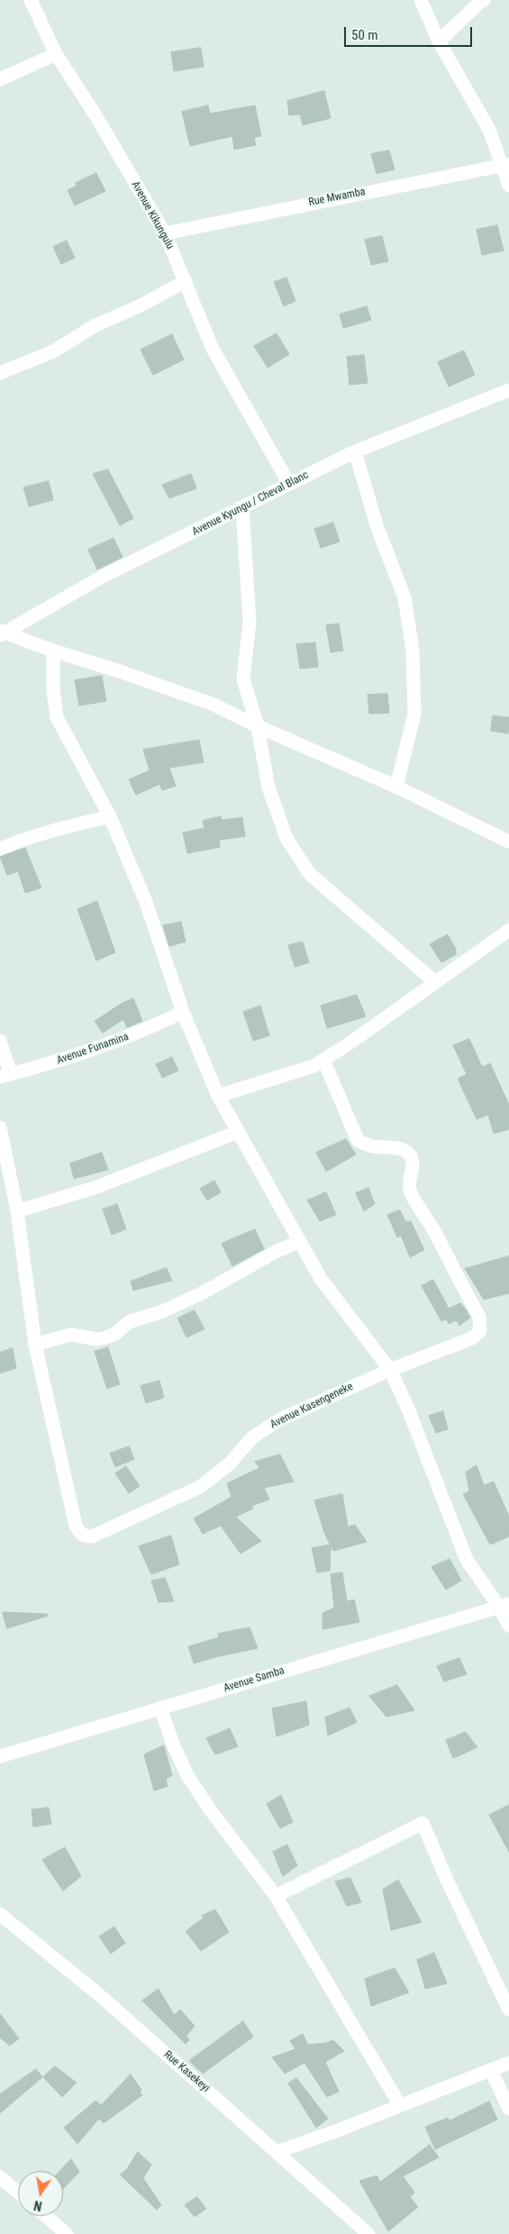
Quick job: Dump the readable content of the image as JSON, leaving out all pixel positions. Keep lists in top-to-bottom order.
{
  "streets": {
    "street": [
      "Rue Mwamba",
      "Avenue Kikungulu",
      "Avenue Kyungu / Cheval Blanc",
      "Avenue Funamina",
      "Avenue Kasengeneke",
      "Avenue Samba",
      "Rue Kasekeyi"
    ]
  },
  "crossings": [
    ["Rue Mwamba", "Avenue Kikungulu"],
    ["Avenue Kikungulu", "Avenue Kyungu / Cheval Blanc"]
  ],
  "scale_bar": "50 m",
  "north": "bottom"
}
